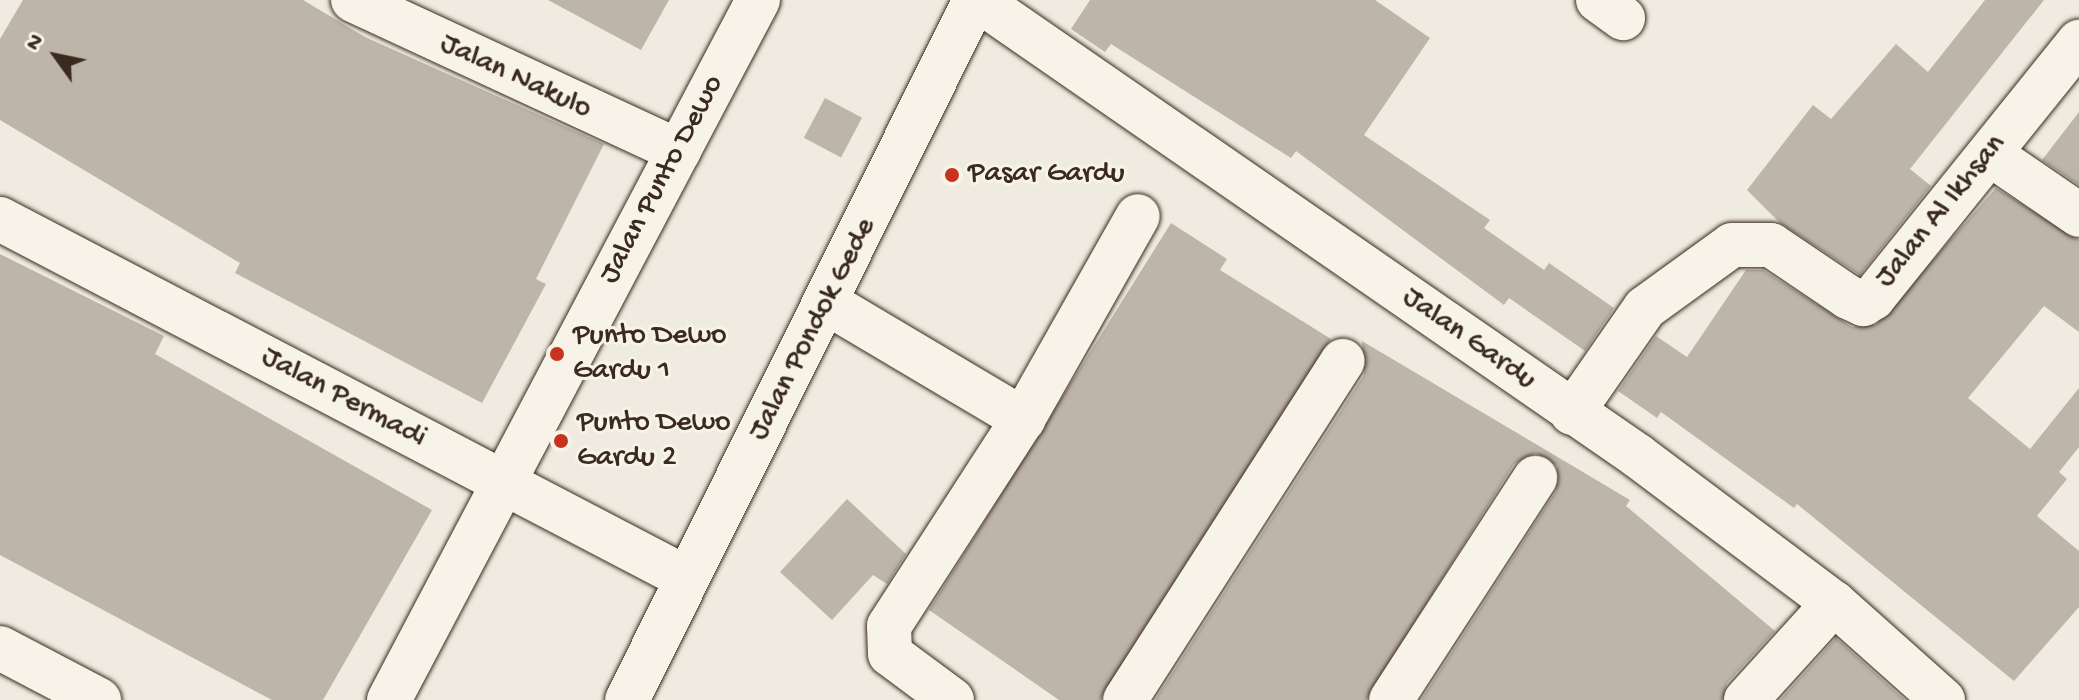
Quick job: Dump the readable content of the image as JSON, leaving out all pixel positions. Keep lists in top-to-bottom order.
{
  "streets": {
    "street": [
      "Jalan Nakulo",
      "Jalan Punto Dewo",
      "Jalan Al Ikhsan",
      "Jalan Pondok Gede",
      "Jalan Gardu",
      "Jalan Permadi"
    ]
  },
  "crossings": [
    ["Jalan Nakulo", "Jalan Punto Dewo"],
    ["Jalan Punto Dewo", "Jalan Permadi"],
    ["Jalan Al Ikhsan", "Jalan Gardu"],
    ["Jalan Pondok Gede", "Jalan Gardu"],
    ["Jalan Pondok Gede", "Jalan Permadi"]
  ],
  "places": ["Pasar Gardu", "Punto Dewo Gardu 1", "Punto Dewo Gardu 2"],
  "north": "top left"
}
